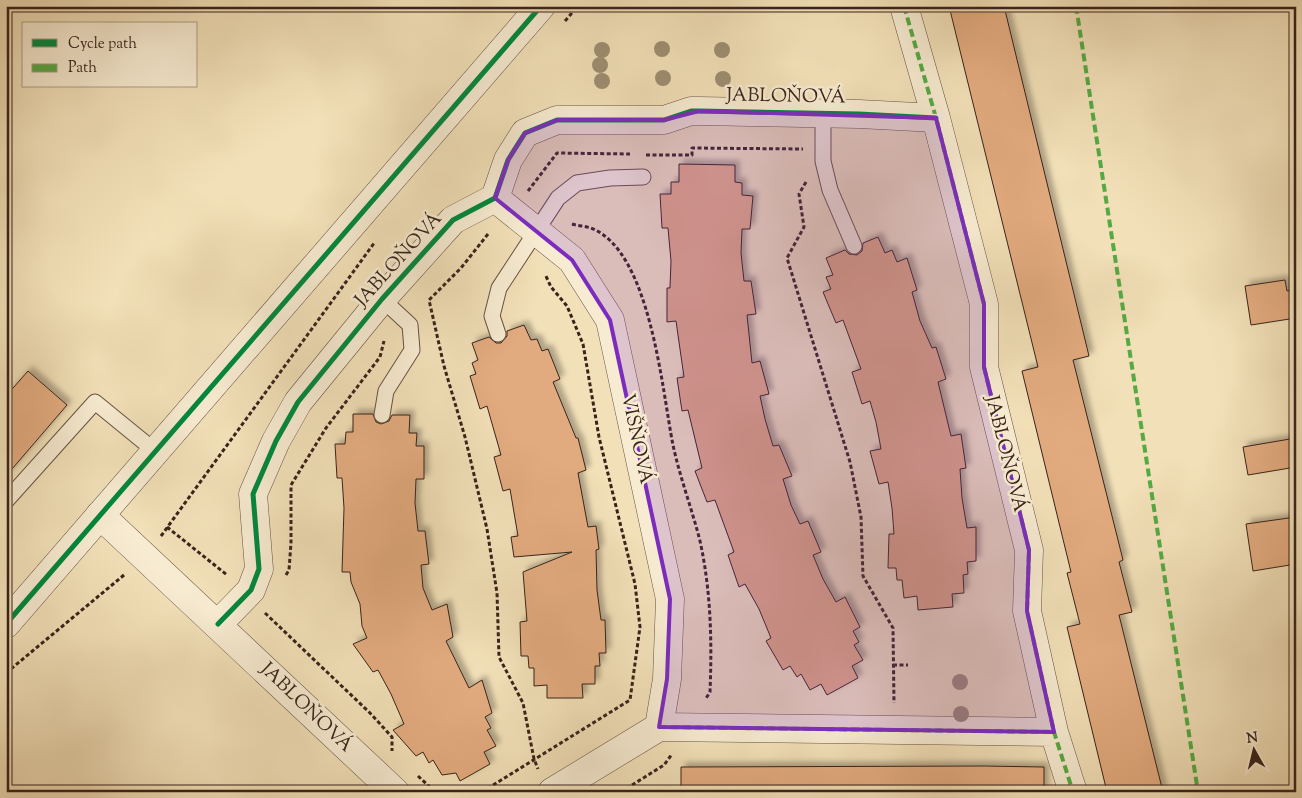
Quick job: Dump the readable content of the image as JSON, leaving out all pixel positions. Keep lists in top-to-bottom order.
{
  "streets": {
    "street": ["JABLOŇOVÁ", "VIŠŇOVÁ"]
  },
  "crossings": [
    ["JABLOŇOVÁ", "VIŠŇOVÁ"]
  ],
  "legend": ["Cycle path", "Path"],
  "north": "top"
}
